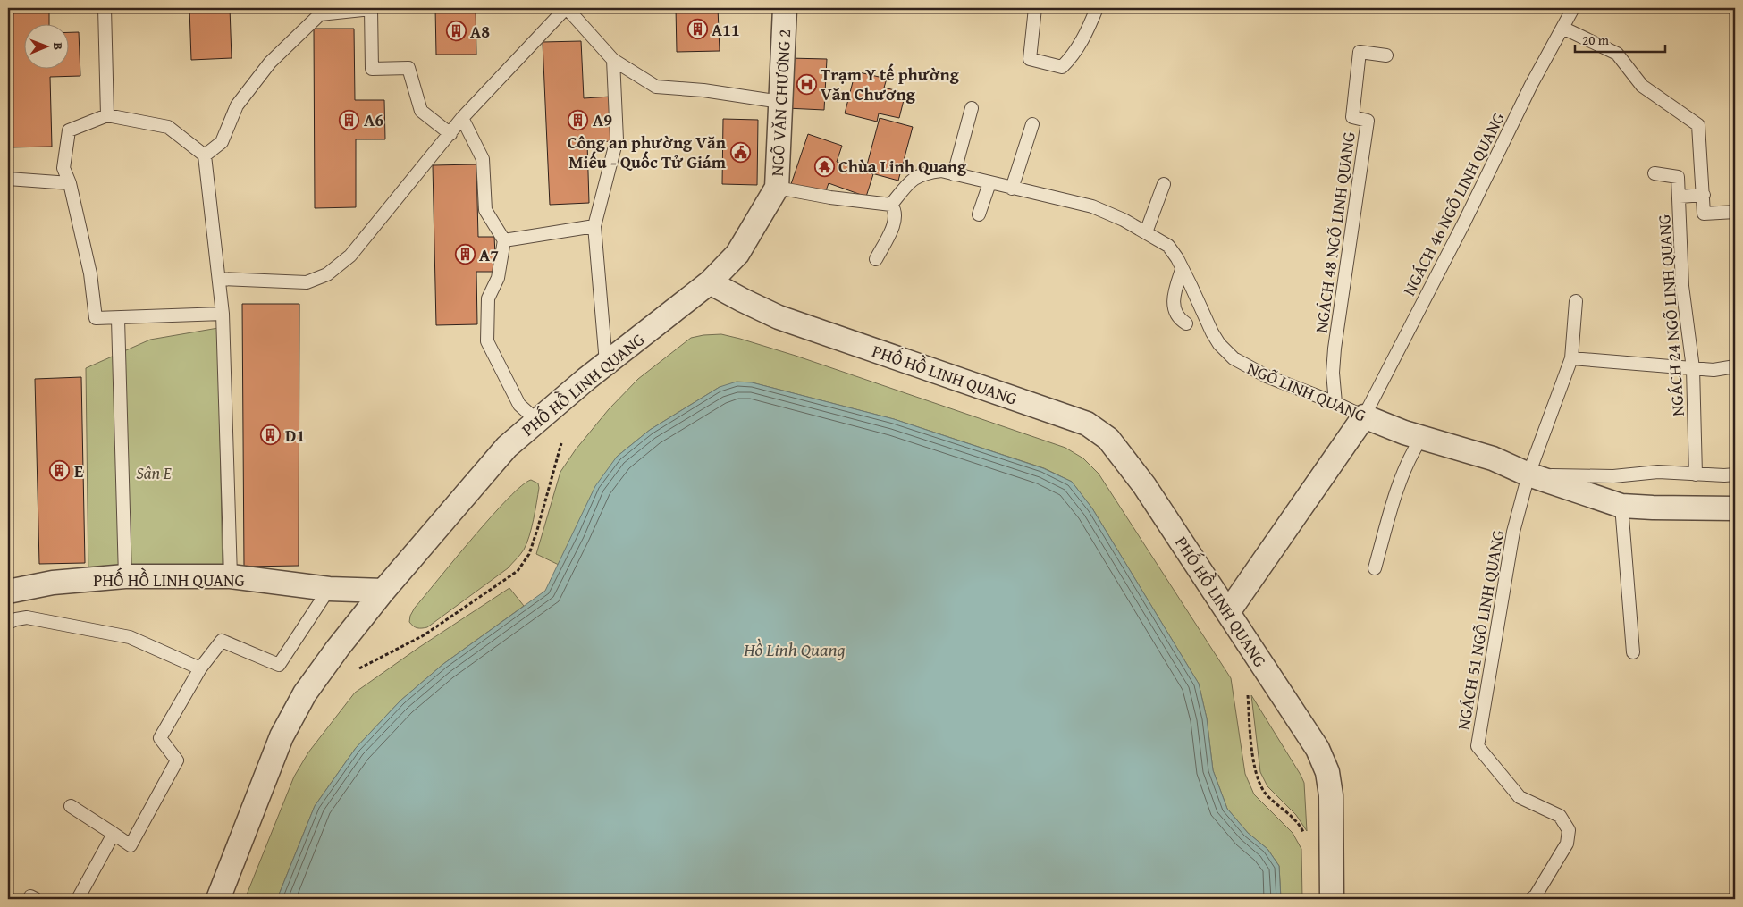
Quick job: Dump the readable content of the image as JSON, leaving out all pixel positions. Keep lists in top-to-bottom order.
{
  "streets": {
    "street": ["NGÕ VĂN CHƯƠNG 2", "PHỐ HỒ LINH QUANG", "NGÕ LINH QUANG"],
    "lane": [
      "NGÁCH 46 NGÕ LINH QUANG",
      "NGÁCH 48 NGÕ LINH QUANG",
      "NGÁCH 24 NGÕ LINH QUANG",
      "NGÁCH 51 NGÕ LINH QUANG"
    ]
  },
  "crossings": [
    ["NGÕ VĂN CHƯƠNG 2", "PHỐ HỒ LINH QUANG"],
    ["NGÁCH 46 NGÕ LINH QUANG", "NGÕ LINH QUANG"],
    ["NGÁCH 48 NGÕ LINH QUANG", "NGÕ LINH QUANG"],
    ["NGÁCH 24 NGÕ LINH QUANG", "NGÕ LINH QUANG"],
    ["NGÕ LINH QUANG", "NGÁCH 51 NGÕ LINH QUANG"]
  ],
  "water": ["Hồ Linh Quang"],
  "parks": ["Sân E"],
  "places": {
    "building": [
      "A11",
      "A8",
      "A6",
      "A9",
      "A7",
      "D1",
      "E"
    ],
    "hospital": ["Trạm Y tế phường Văn Chương"],
    "public building": ["Công an phường Văn Miếu - Quốc Tử Giám"],
    "temple": ["Chùa Linh Quang"]
  },
  "scale_bar": "20 m",
  "north": "right"
}
